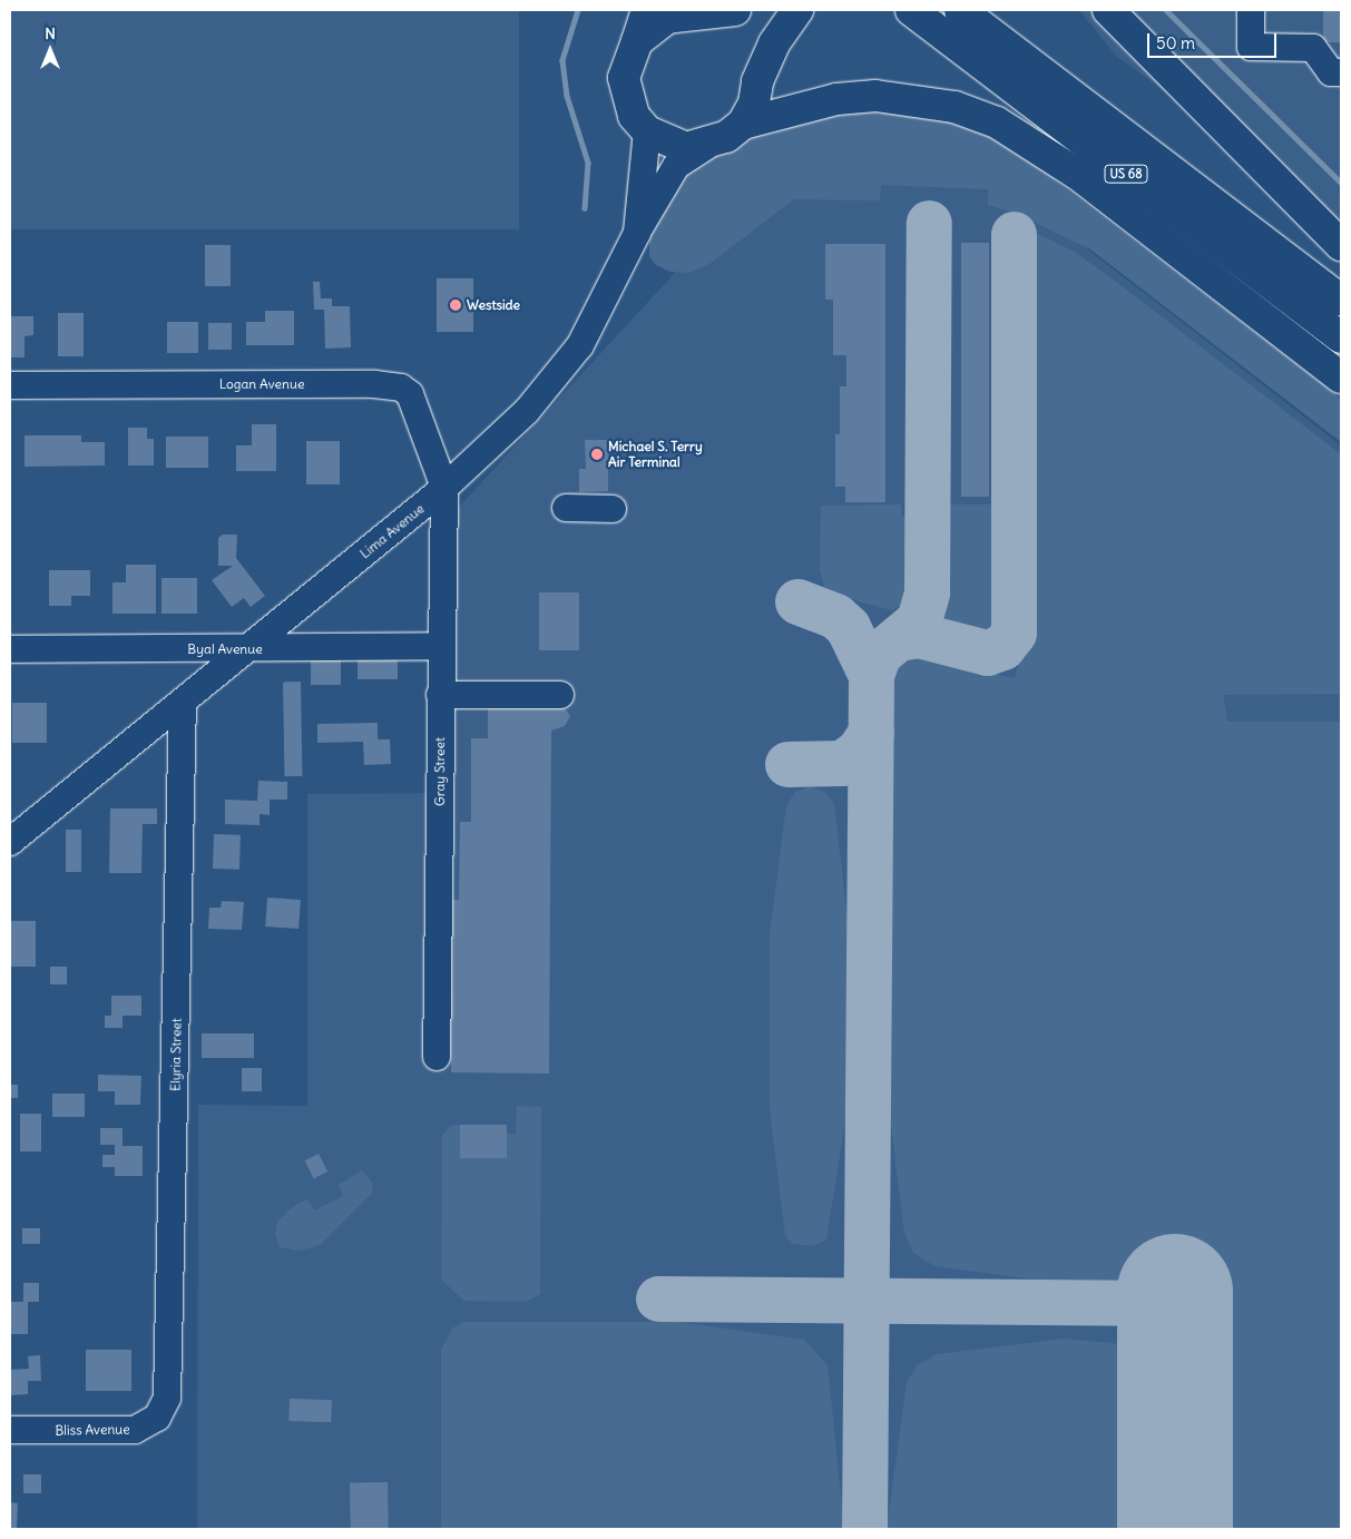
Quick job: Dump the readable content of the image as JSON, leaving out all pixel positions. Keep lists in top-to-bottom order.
{
  "streets": {
    "main road": ["US 68"],
    "street": [
      "Logan Avenue",
      "Lima Avenue",
      "Byal Avenue",
      "Gray Street",
      "Elyria Street",
      "Bliss Avenue"
    ]
  },
  "crossings": [
    ["Logan Avenue", "Lima Avenue"],
    ["Logan Avenue", "Gray Street"],
    ["Lima Avenue", "Byal Avenue"],
    ["Lima Avenue", "Gray Street"],
    ["Lima Avenue", "Elyria Street"],
    ["Byal Avenue", "Gray Street"],
    ["Elyria Street", "Bliss Avenue"]
  ],
  "places": ["Westside", "Michael S. Terry Air Terminal"],
  "scale_bar": "50 m",
  "north": "top"
}
